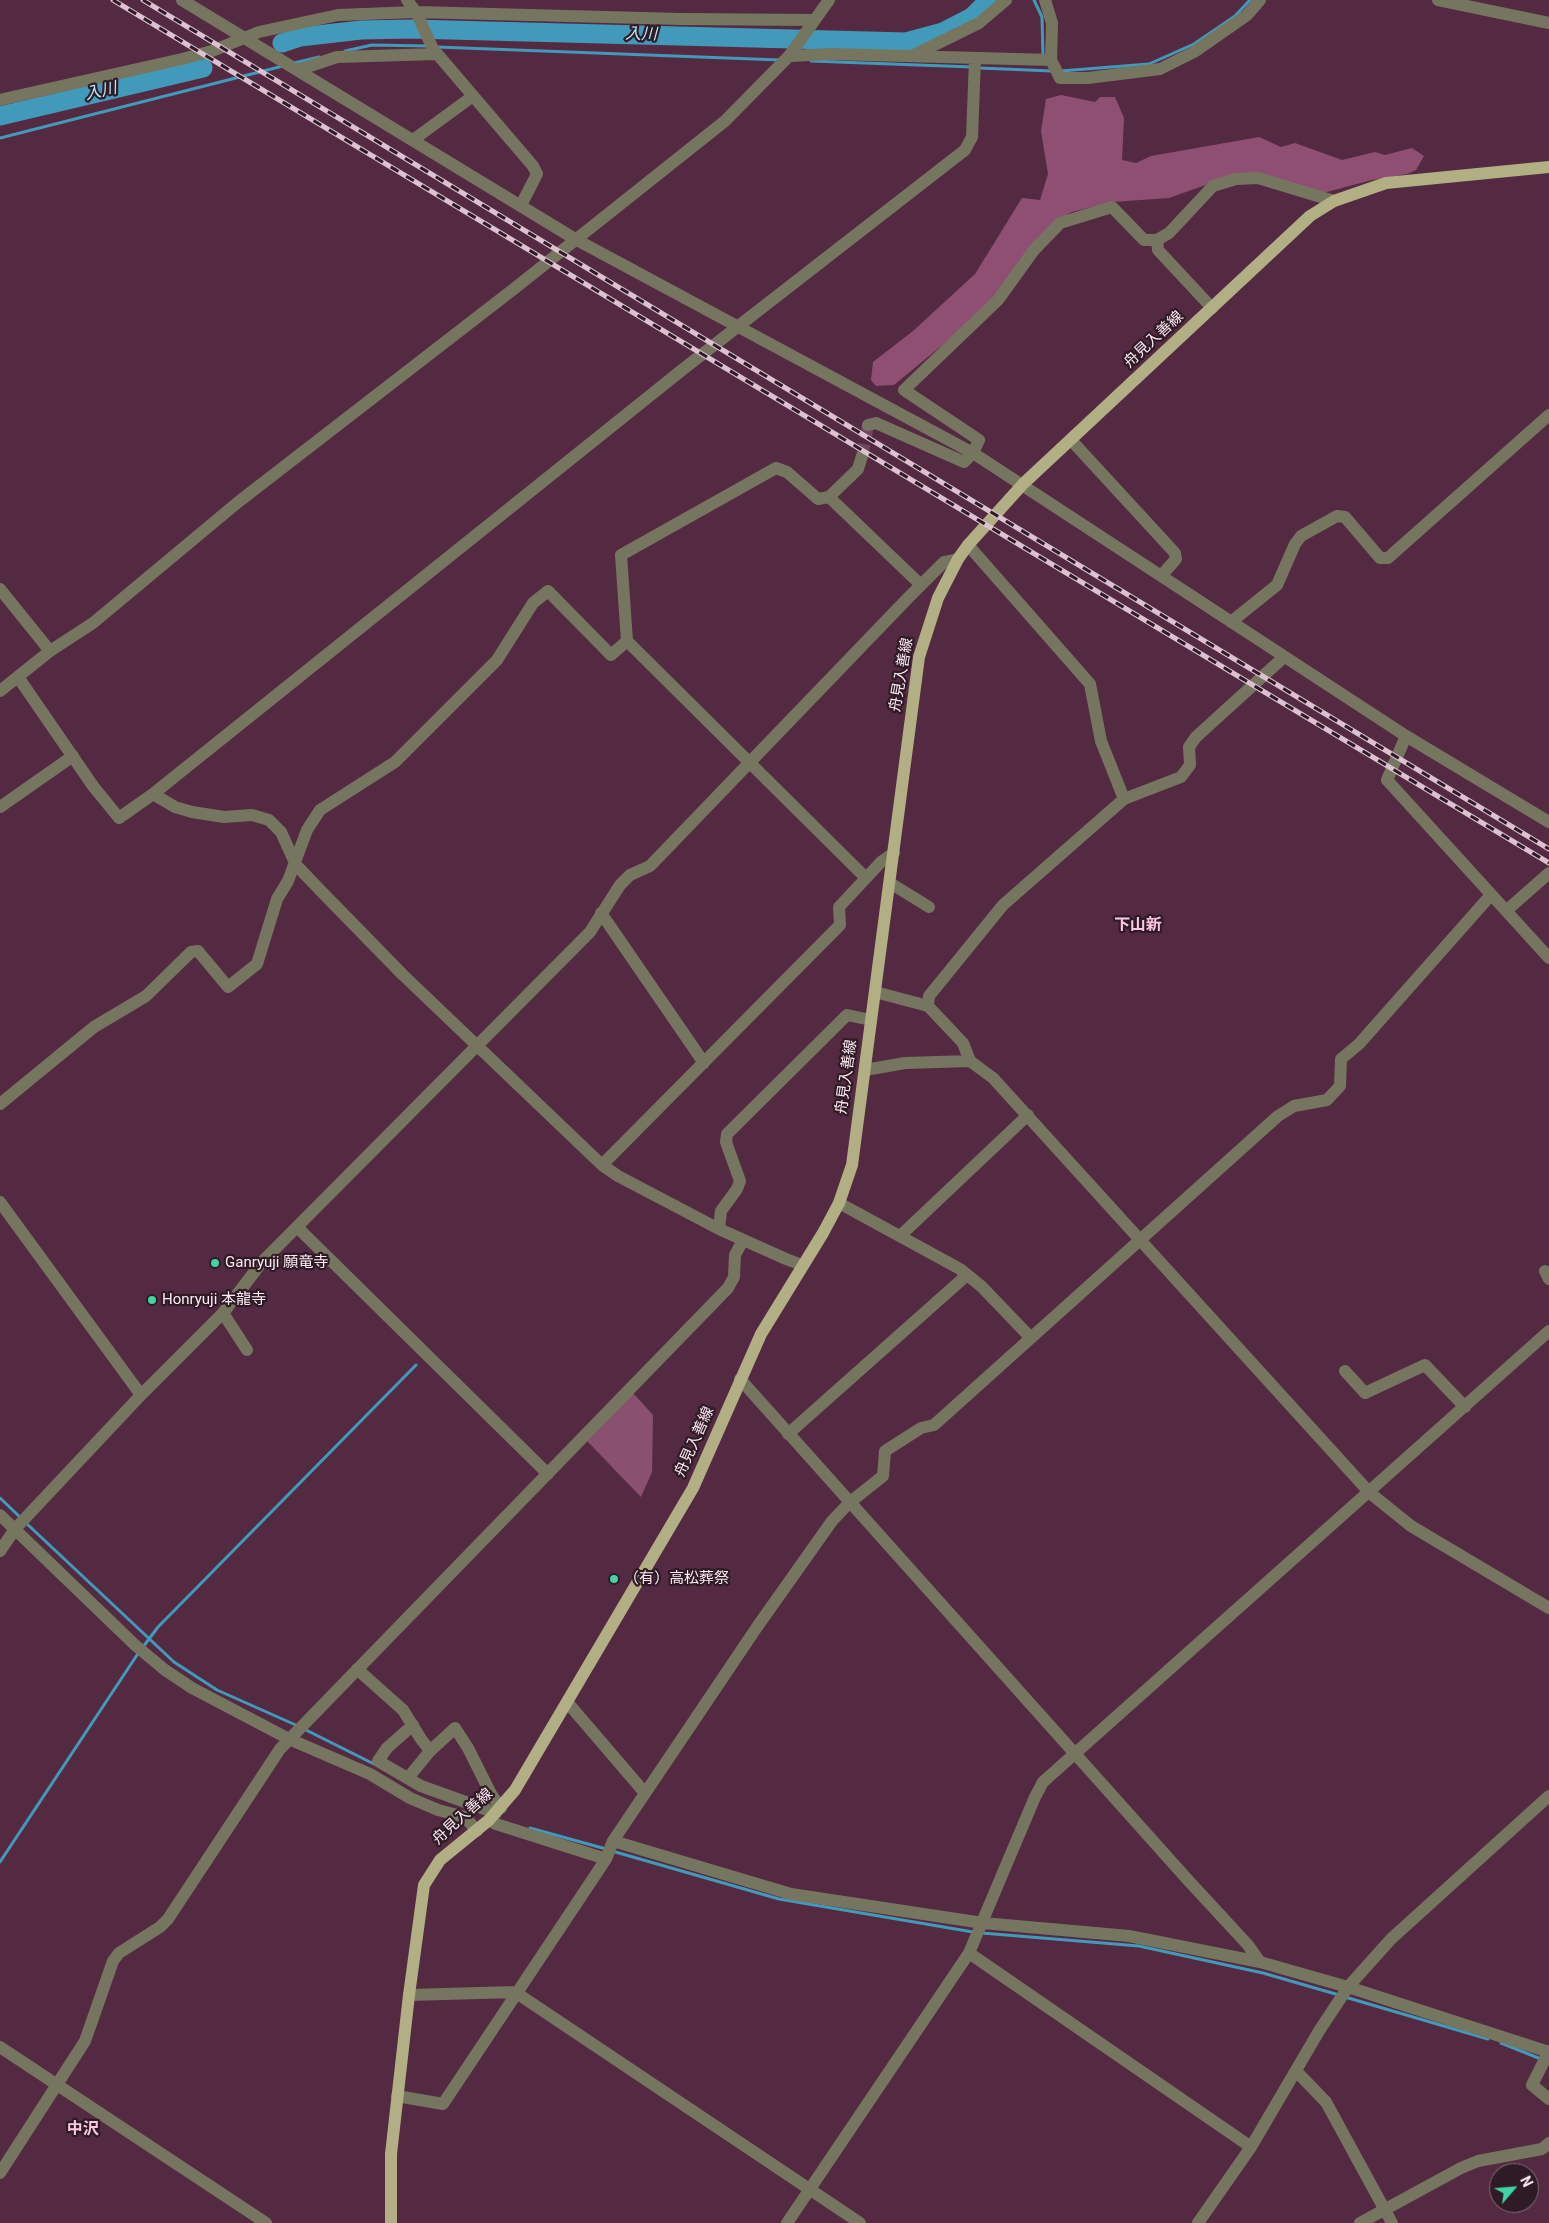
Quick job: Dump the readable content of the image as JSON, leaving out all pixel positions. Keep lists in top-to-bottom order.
{
  "streets": {
    "main road": ["舟見入善線"]
  },
  "districts": ["下山新", "中沢"],
  "water": ["入川"],
  "places": ["Ganryuji 願竜寺", "Honryuji 本龍寺", "（有）高松葬祭"],
  "north": "top right"
}
